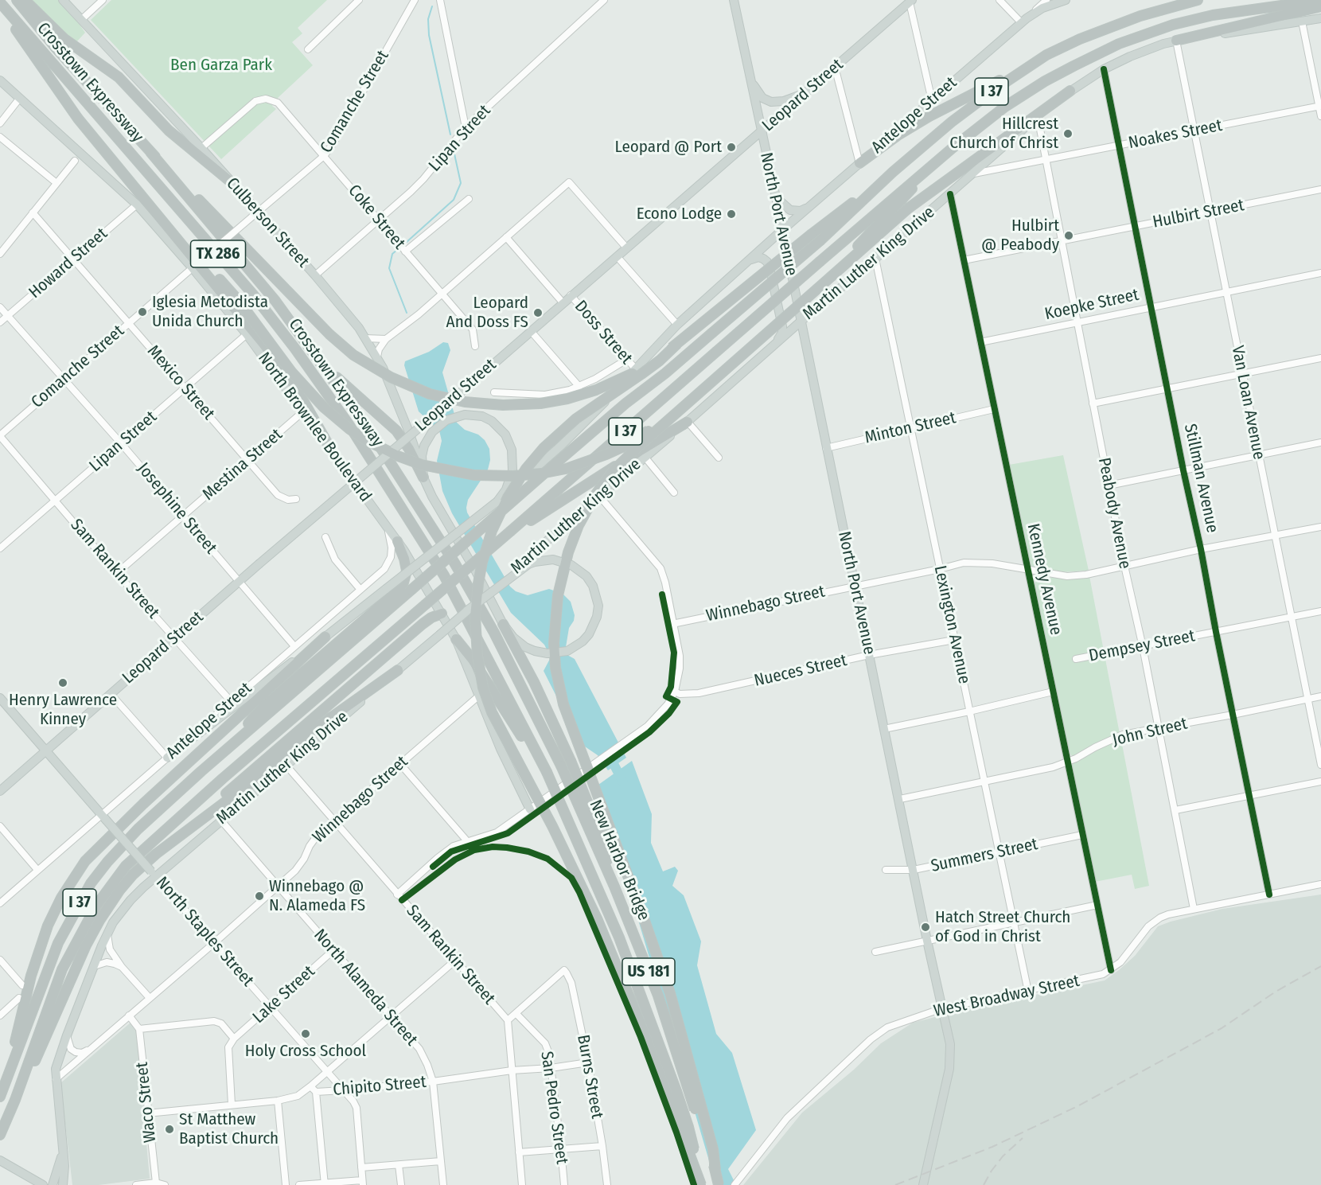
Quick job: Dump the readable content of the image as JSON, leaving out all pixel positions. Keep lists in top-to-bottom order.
{
  "streets": {
    "highway": [
      "Crosstown Expressway",
      "I 37",
      "TX 286",
      "New Harbor Bridge",
      "US 181"
    ],
    "main road": [
      "Leopard Street",
      "Antelope Street",
      "North Port Avenue",
      "Culberson Street",
      "Martin Luther King Drive",
      "North Brownlee Boulevard",
      "North Staples Street"
    ],
    "street": [
      "Comanche Street",
      "Noakes Street",
      "Lipan Street",
      "Hulbirt Street",
      "Coke Street",
      "Howard Street",
      "Koepke Street",
      "Doss Street",
      "Mexico Street",
      "Van Loan Avenue",
      "Minton Street",
      "Mestina Street",
      "Stillman Avenue",
      "Josephine Street",
      "Peabody Avenue",
      "Sam Rankin Street",
      "Kennedy Avenue",
      "Winnebago Street",
      "Lexington Avenue",
      "Dempsey Street",
      "Nueces Street",
      "John Street",
      "Summers Street",
      "North Alameda Street",
      "Lake Street",
      "West Broadway Street",
      "Burns Street",
      "Chipito Street",
      "Waco Street",
      "San Pedro Street"
    ]
  },
  "crossings": [
    ["Crosstown Expressway", "TX 286"],
    ["Crosstown Expressway", "New Harbor Bridge"],
    ["Leopard Street", "North Port Avenue"],
    ["Leopard Street", "Doss Street"],
    ["Leopard Street", "Josephine Street"],
    ["Leopard Street", "Sam Rankin Street"],
    ["Leopard Street", "North Staples Street"],
    ["Comanche Street", "Coke Street"],
    ["Comanche Street", "Culberson Street"],
    ["Comanche Street", "Mexico Street"],
    ["Comanche Street", "North Brownlee Boulevard"],
    ["Comanche Street", "Josephine Street"],
    ["Comanche Street", "Sam Rankin Street"],
    ["Antelope Street", "North Port Avenue"],
    ["Antelope Street", "Doss Street"],
    ["Antelope Street", "North Brownlee Boulevard"],
    ["Antelope Street", "Josephine Street"],
    ["Antelope Street", "Sam Rankin Street"],
    ["Antelope Street", "North Staples Street"],
    ["Noakes Street", "Martin Luther King Drive"],
    ["Noakes Street", "Van Loan Avenue"],
    ["Noakes Street", "Stillman Avenue"],
    ["Noakes Street", "Peabody Avenue"],
    ["Lipan Street", "Coke Street"],
    ["Lipan Street", "Culberson Street"],
    ["Lipan Street", "Mexico Street"],
    ["Lipan Street", "North Brownlee Boulevard"],
    ["Lipan Street", "Josephine Street"],
    ["Lipan Street", "Sam Rankin Street"],
    ["North Port Avenue", "Martin Luther King Drive"],
    ["North Port Avenue", "Minton Street"],
    ["North Port Avenue", "Winnebago Street"],
    ["North Port Avenue", "Nueces Street"],
    ["North Port Avenue", "John Street"],
    ["North Port Avenue", "Summers Street"],
    ["North Port Avenue", "West Broadway Street"],
    ["Hulbirt Street", "Van Loan Avenue"],
    ["Hulbirt Street", "Stillman Avenue"],
    ["Hulbirt Street", "Peabody Avenue"],
    ["Hulbirt Street", "Kennedy Avenue"],
    ["Coke Street", "Culberson Street"],
    ["Culberson Street", "Martin Luther King Drive"],
    ["Howard Street", "Mexico Street"],
    ["Howard Street", "North Brownlee Boulevard"],
    ["Howard Street", "Josephine Street"],
    ["Martin Luther King Drive", "Van Loan Avenue"],
    ["Martin Luther King Drive", "Stillman Avenue"],
    ["Martin Luther King Drive", "Peabody Avenue"],
    ["Martin Luther King Drive", "Sam Rankin Street"],
    ["Martin Luther King Drive", "Kennedy Avenue"],
    ["Martin Luther King Drive", "Winnebago Street"],
    ["Martin Luther King Drive", "Lexington Avenue"],
    ["Martin Luther King Drive", "North Staples Street"],
    ["Martin Luther King Drive", "North Alameda Street"],
    ["Koepke Street", "Van Loan Avenue"],
    ["Koepke Street", "Stillman Avenue"],
    ["Koepke Street", "Peabody Avenue"],
    ["Koepke Street", "Kennedy Avenue"],
    ["Mexico Street", "Mestina Street"],
    ["Van Loan Avenue", "Dempsey Street"],
    ["Van Loan Avenue", "John Street"],
    ["North Brownlee Boulevard", "Mestina Street"],
    ["North Brownlee Boulevard", "Winnebago Street"],
    ["Minton Street", "Kennedy Avenue"],
    ["Minton Street", "Lexington Avenue"],
    ["Mestina Street", "Josephine Street"],
    ["Mestina Street", "Sam Rankin Street"],
    ["Stillman Avenue", "Dempsey Street"],
    ["Stillman Avenue", "John Street"],
    ["Stillman Avenue", "West Broadway Street"],
    ["Peabody Avenue", "Dempsey Street"],
    ["Peabody Avenue", "John Street"],
    ["Peabody Avenue", "West Broadway Street"],
    ["Sam Rankin Street", "Winnebago Street"],
    ["Sam Rankin Street", "Chipito Street"],
    ["Kennedy Avenue", "Winnebago Street"],
    ["Kennedy Avenue", "John Street"],
    ["Kennedy Avenue", "Summers Street"],
    ["Kennedy Avenue", "West Broadway Street"],
    ["Winnebago Street", "Lexington Avenue"],
    ["Winnebago Street", "North Staples Street"],
    ["Winnebago Street", "North Alameda Street"],
    ["Lexington Avenue", "Nueces Street"],
    ["Lexington Avenue", "John Street"],
    ["Lexington Avenue", "Summers Street"],
    ["Lexington Avenue", "West Broadway Street"],
    ["North Staples Street", "Lake Street"],
    ["North Staples Street", "Chipito Street"],
    ["North Alameda Street", "Lake Street"],
    ["North Alameda Street", "Chipito Street"],
    ["Burns Street", "Chipito Street"],
    ["Burns Street", "San Pedro Street"],
    ["Chipito Street", "Waco Street"],
    ["Chipito Street", "San Pedro Street"]
  ],
  "parks": ["Ben Garza Park"],
  "places": [
    "Hillcrest Church of Christ",
    "Leopard @ Port",
    "Econo Lodge",
    "Hulbirt @ Peabody",
    "Iglesia Metodista Unida Church",
    "Leopard And Doss FS",
    "Henry Lawrence Kinney",
    "Winnebago @ N. Alameda FS",
    "Hatch Street Church of God in Christ",
    "Holy Cross School",
    "St Matthew Baptist Church"
  ]
}
